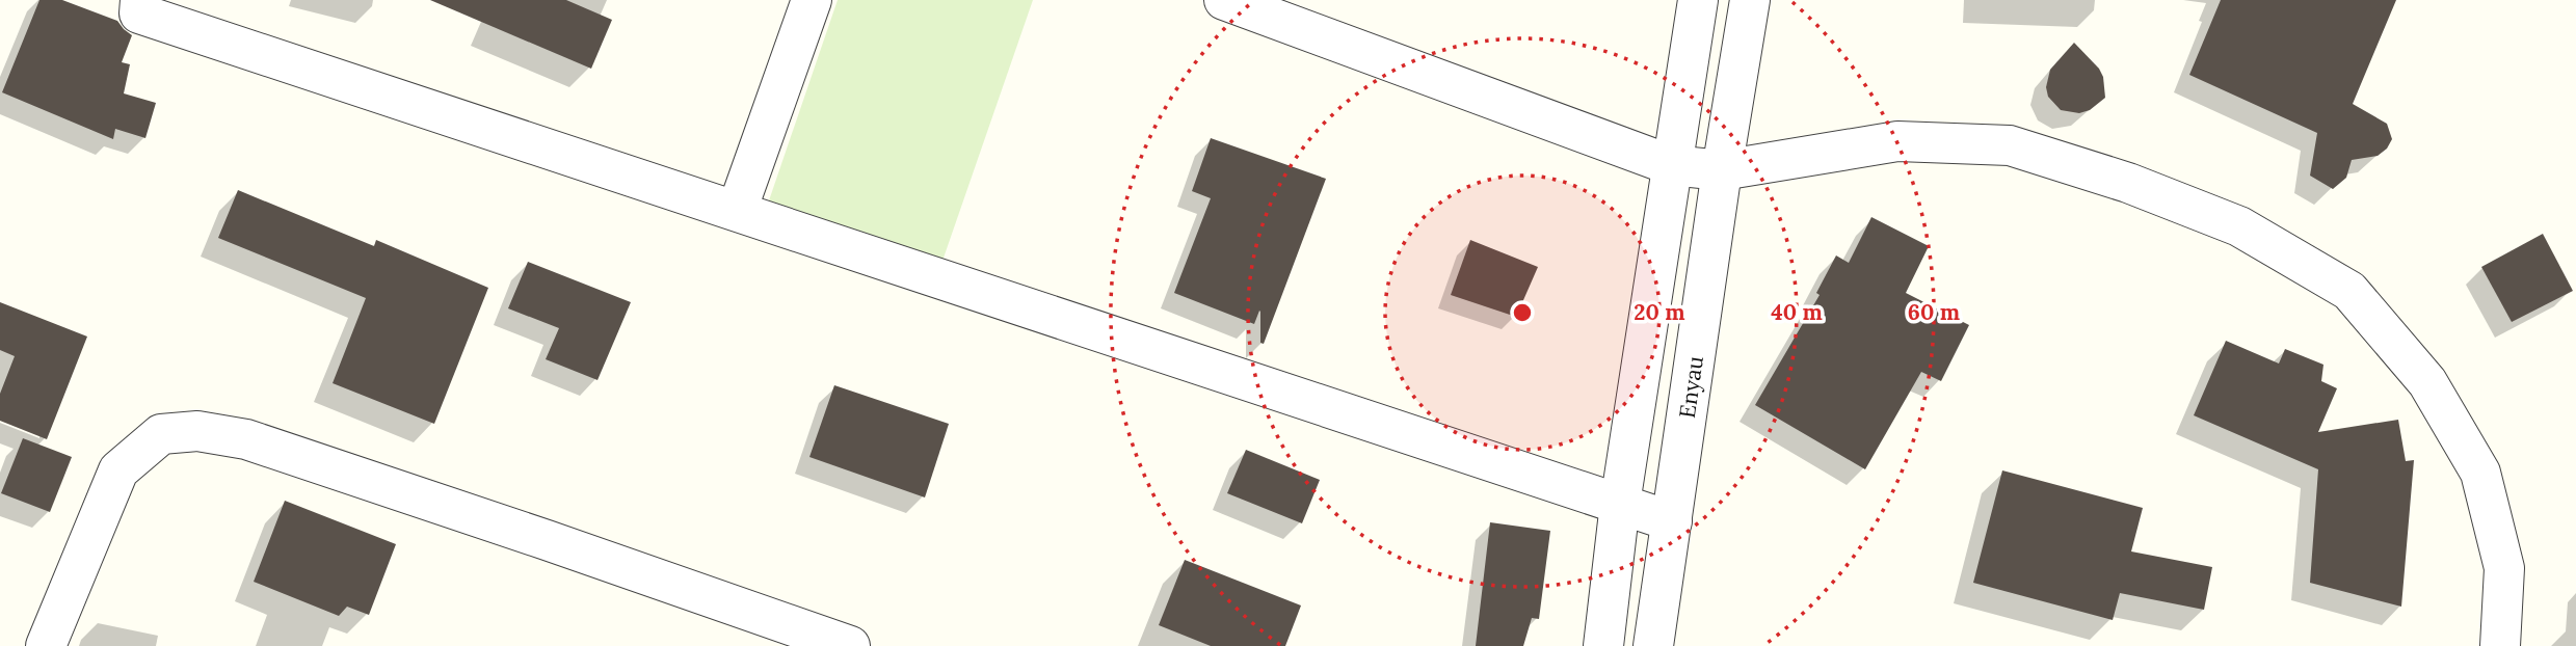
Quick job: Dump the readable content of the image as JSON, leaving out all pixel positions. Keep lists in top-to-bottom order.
{
  "streets": {
    "street": ["Enyau"]
  },
  "rings": ["20 m", "40 m", "60 m"]
}
